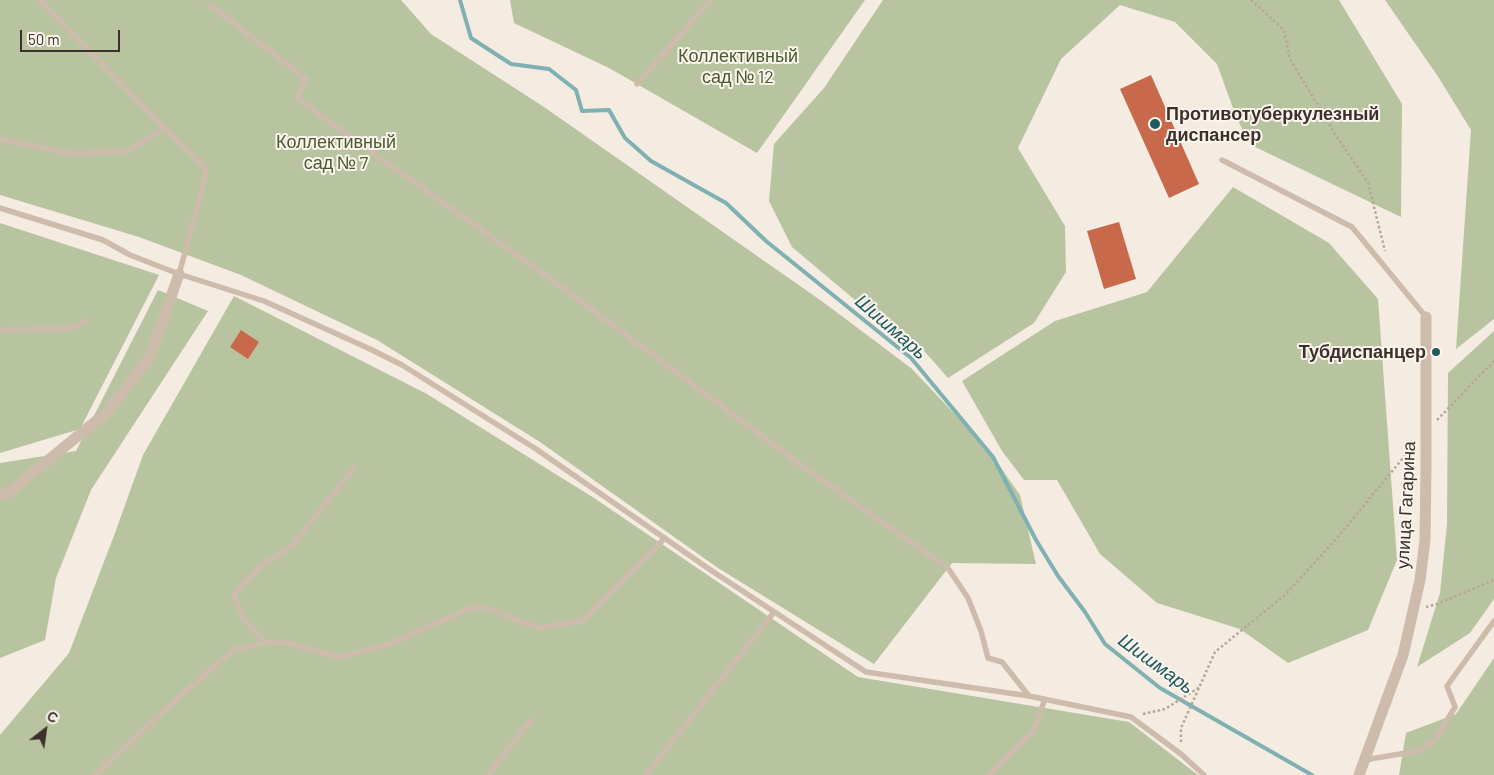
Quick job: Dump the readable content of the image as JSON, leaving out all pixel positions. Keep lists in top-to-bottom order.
{
  "streets": {
    "street": ["улица Гагарина"]
  },
  "water": ["Шишмарь"],
  "parks": ["Коллективный сад № 12", "Коллективный сад № 7"],
  "places": ["Противотуберкулезный диспансер", "Тубдиспанцер"],
  "scale_bar": "50 m",
  "north": "top right"
}
